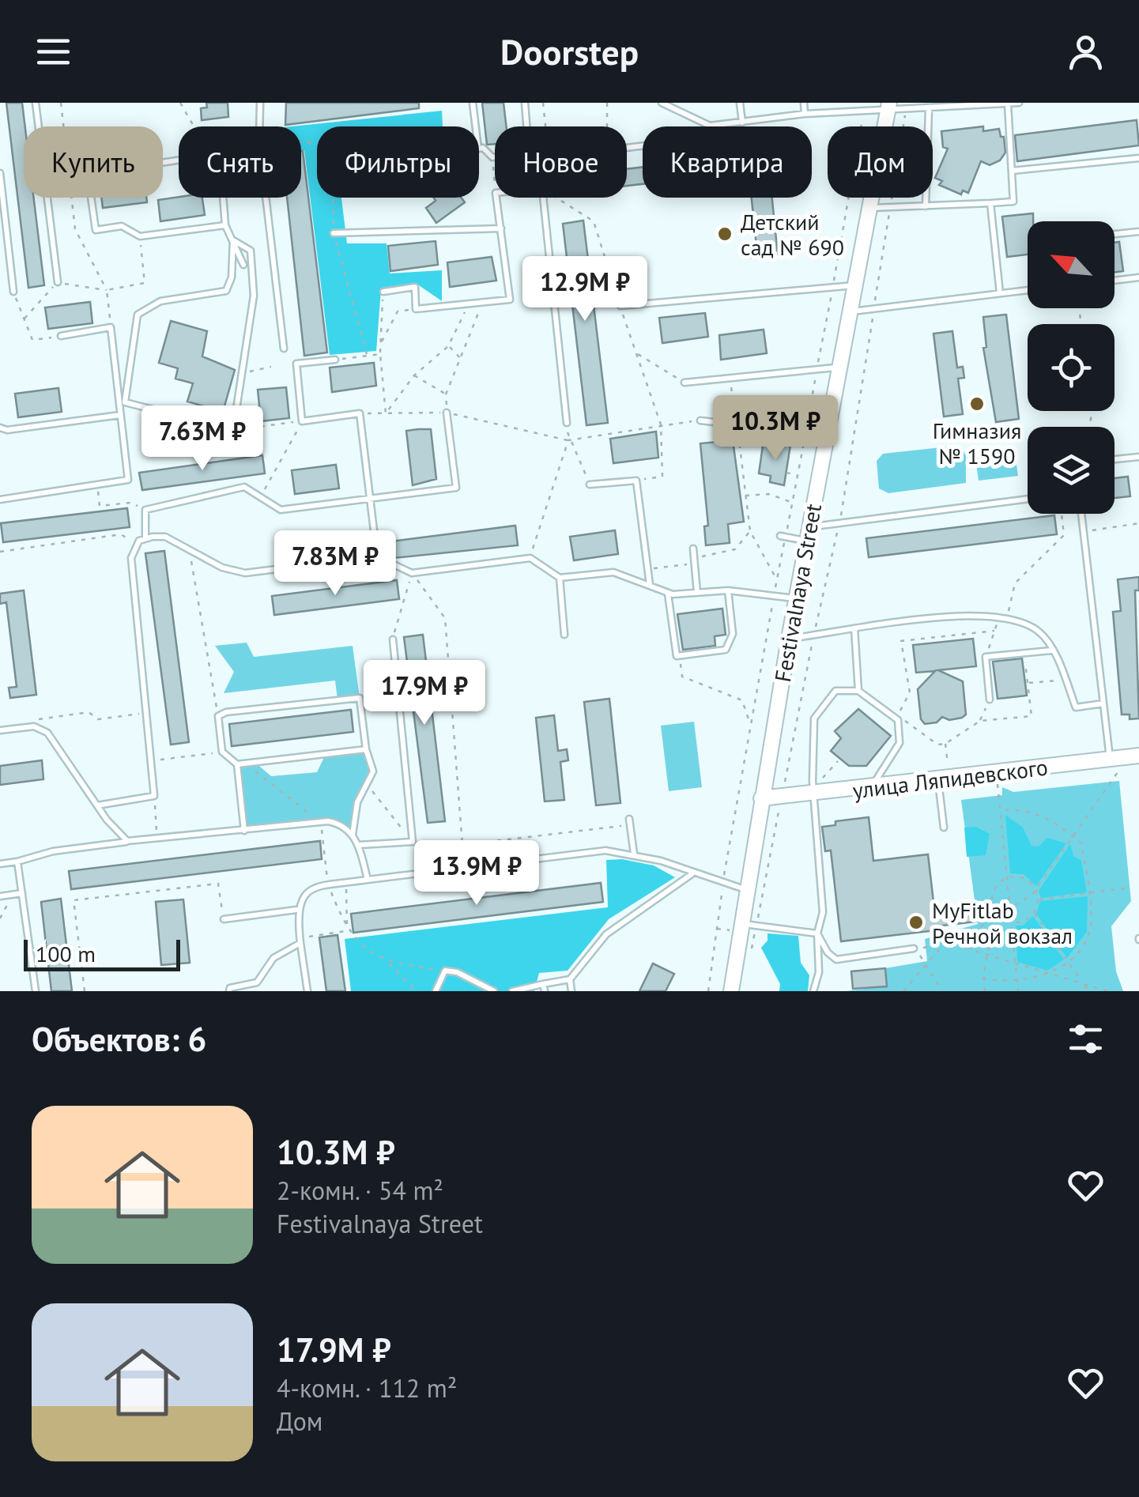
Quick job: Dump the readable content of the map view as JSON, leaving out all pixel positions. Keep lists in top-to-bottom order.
{
  "streets": {
    "street": ["Festivalnaya Street", "улица Ляпидевского"]
  },
  "crossings": [
    ["Festivalnaya Street", "улица Ляпидевского"]
  ],
  "places": ["Детский сад № 690", "Гимназия № 1590", "MyFitlab Речной вокзал"],
  "scale_bar": "100 m",
  "north": "top left",
  "page": {
    "header": "Doorstep",
    "chip": [
      "Купить",
      "Снять",
      "Фильтры",
      "Новое",
      "Квартира",
      "Дом"
    ],
    "price": [
      "12.9M ₽",
      "10.3M ₽",
      "7.63M ₽",
      "7.83M ₽",
      "17.9M ₽",
      "13.9M ₽"
    ],
    "scale": "100 m",
    "heading": "Объектов: 6",
    "list": [
      {
        "name": "10.3M ₽",
        "note": "2-комн. · 54 m² · Festivalnaya Street"
      },
      {
        "name": "17.9M ₽",
        "note": "4-комн. · 112 m² · Дом"
      }
    ]
  }
}
